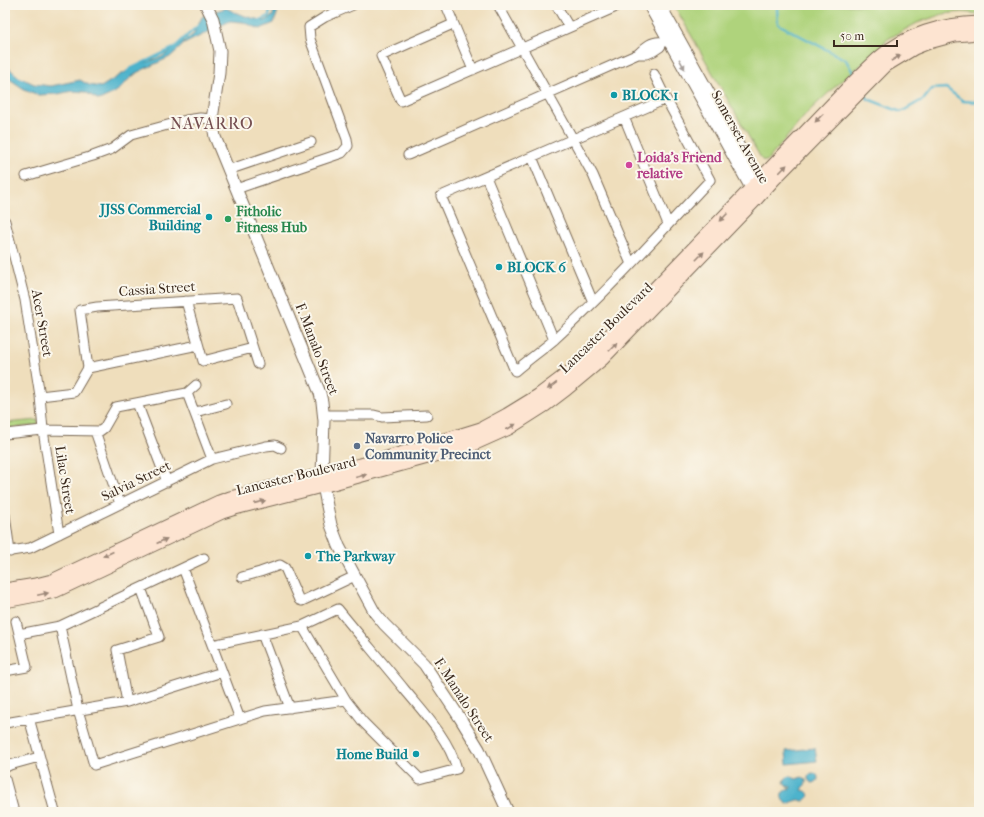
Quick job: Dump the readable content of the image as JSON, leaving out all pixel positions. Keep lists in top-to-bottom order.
{
  "streets": {
    "main road": ["Lancaster Boulevard"],
    "street": [
      "Somerset Avenue",
      "Cassia Street",
      "Acer Street",
      "F. Manalo Street",
      "Lilac Street",
      "Salvia Street"
    ]
  },
  "crossings": [
    ["Somerset Avenue", "Lancaster Boulevard"],
    ["Acer Street", "Lilac Street"],
    ["Lancaster Boulevard", "F. Manalo Street"],
    ["Lilac Street", "Salvia Street"]
  ],
  "districts": ["NAVARRO"],
  "places": [
    "BLOCK 1",
    "Loida’s Friend relative",
    "JJSS Commercial Building",
    "Fitholic Fitness Hub",
    "BLOCK 6",
    "Navarro Police Community Precinct",
    "The Parkway",
    "Home Build"
  ],
  "scale_bar": "50 m"
}
